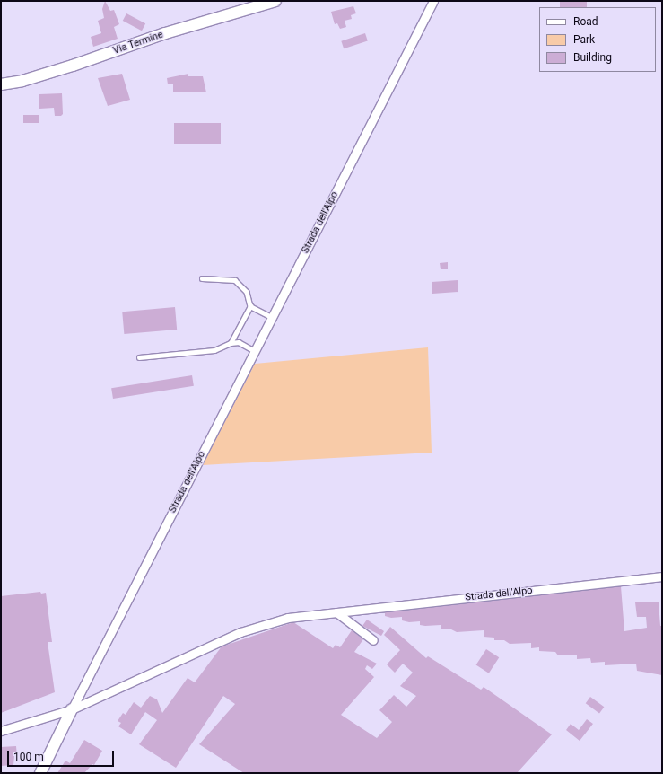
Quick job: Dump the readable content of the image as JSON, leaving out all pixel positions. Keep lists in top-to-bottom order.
{
  "streets": {
    "street": ["Via Termine", "Strada dell'Alpo"]
  },
  "legend": ["Road", "Park", "Building"],
  "scale_bar": "100 m"
}
